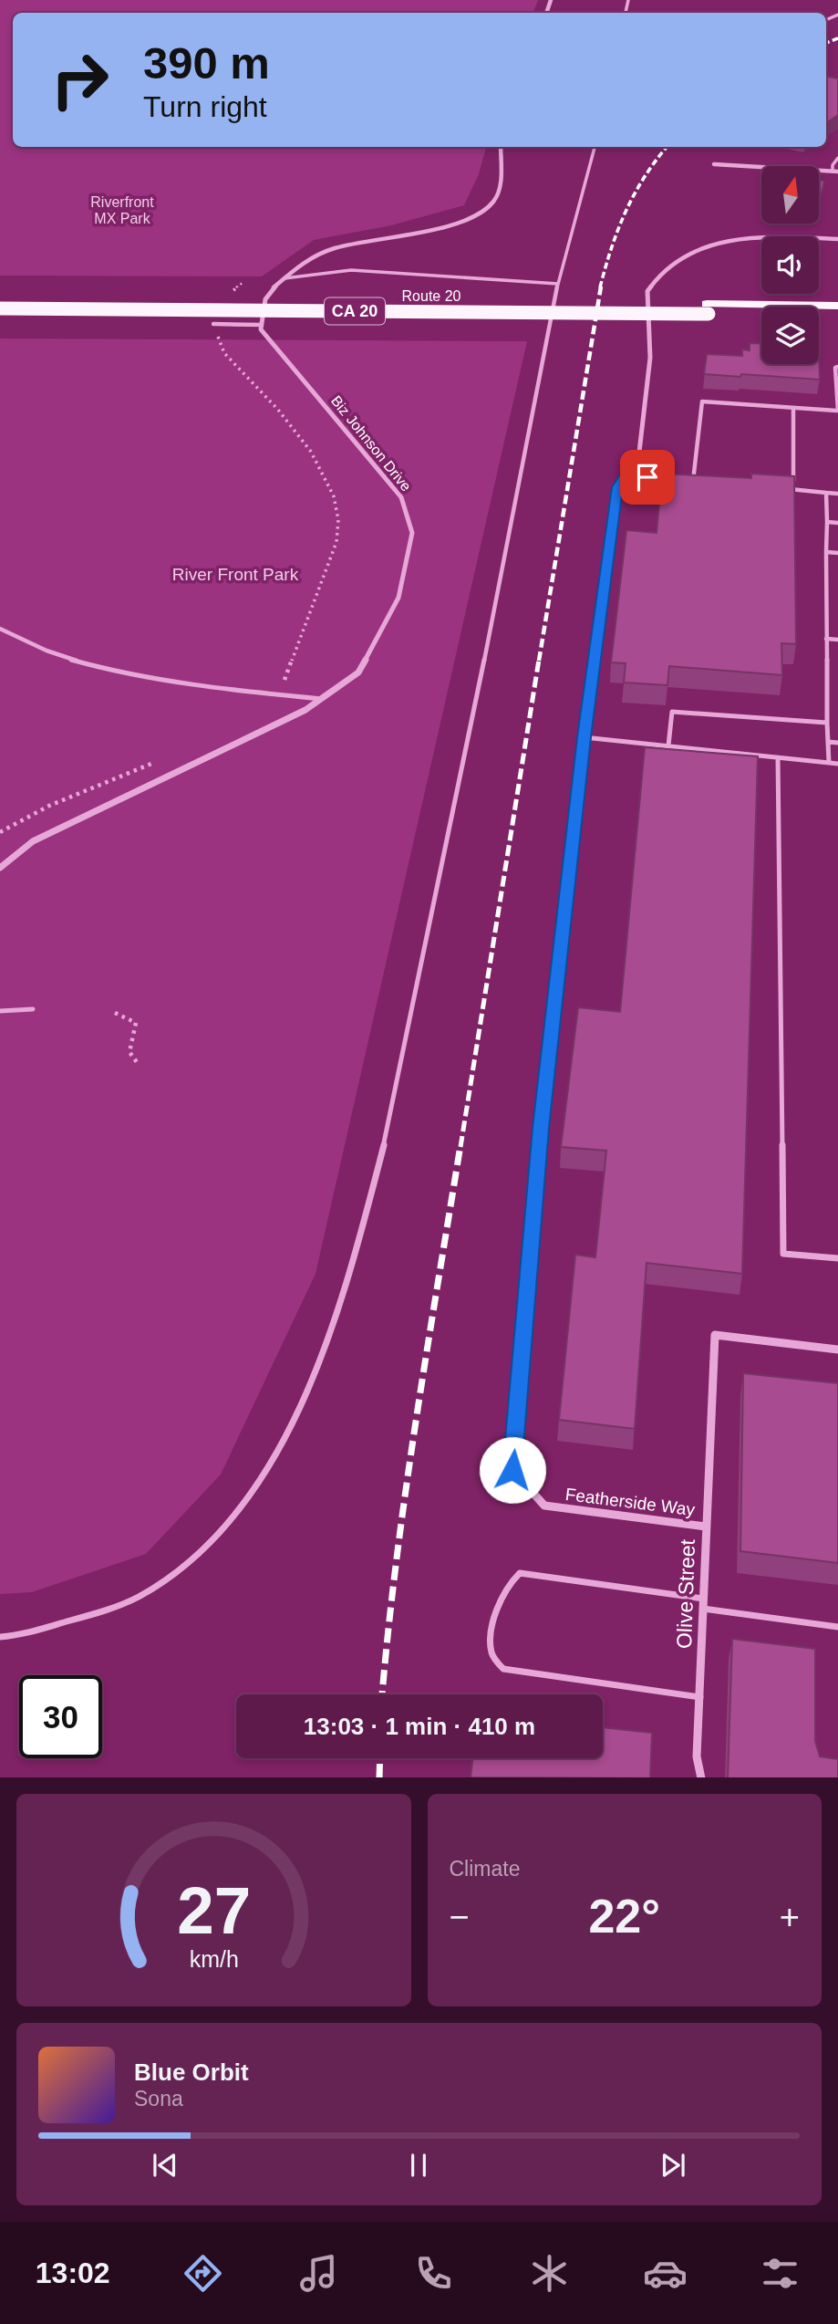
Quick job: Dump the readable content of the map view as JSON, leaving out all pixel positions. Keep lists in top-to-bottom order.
{
  "streets": {
    "highway": ["Route 20", "CA 20"],
    "street": ["Biz Johnson Drive", "Featherside Way", "Olive Street"]
  },
  "crossings": [
    ["Route 20", "CA 20"],
    ["Featherside Way", "Olive Street"]
  ],
  "parks": ["Riverfront MX Park", "River Front Park"],
  "north": "top",
  "page": {
    "turn": ["390 m", "Turn right"],
    "limit": "30",
    "trip": "13:03 · 1 min · 410 m",
    "tile": "Climate",
    "heat": ["−", "22°", "+"],
    "song": ["Blue Orbit", "Sona"],
    "tabs": "13:02",
    "gauge": ["27", "km/h"]
  }
}
